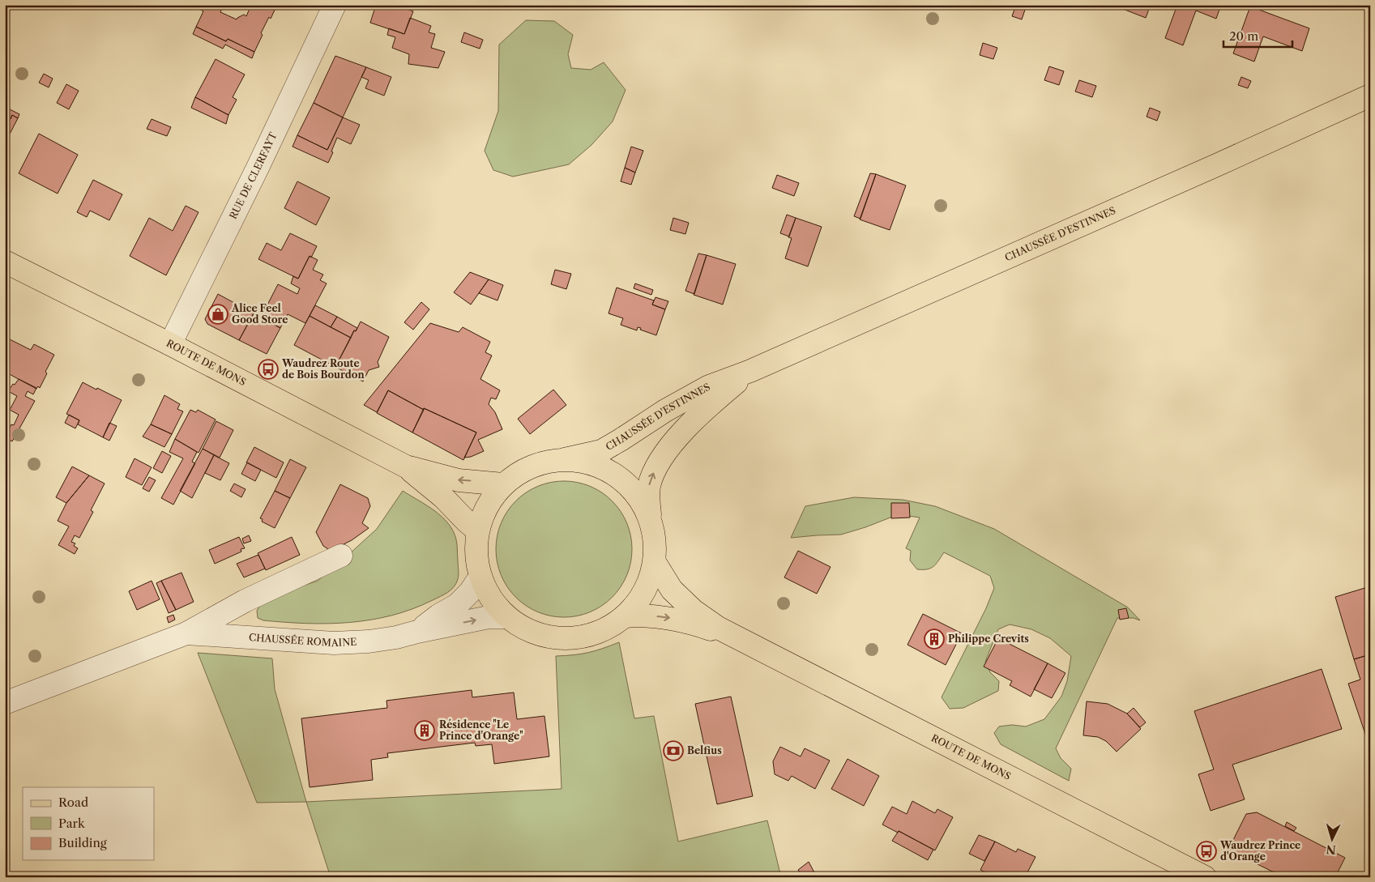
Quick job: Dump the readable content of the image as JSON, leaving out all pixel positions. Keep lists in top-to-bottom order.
{
  "streets": {
    "main road": ["CHAUSSÉE D'ESTINNES", "ROUTE DE MONS"],
    "street": ["RUE DE CLERFAYT", "CHAUSSÉE ROMAINE"]
  },
  "crossings": [
    ["RUE DE CLERFAYT", "ROUTE DE MONS"]
  ],
  "places": {
    "shop": ["Alice Feel Good Store"],
    "bus stop": ["Waudrez Route de Bois Bourdon", "Waudrez Prince d'Orange"],
    "building": ["Philippe Crevits", "Résidence \"Le Prince d'Orange\""],
    "bank": ["Belfius"]
  },
  "legend": ["Road", "Park", "Building"],
  "scale_bar": "20 m",
  "north": "bottom"
}
